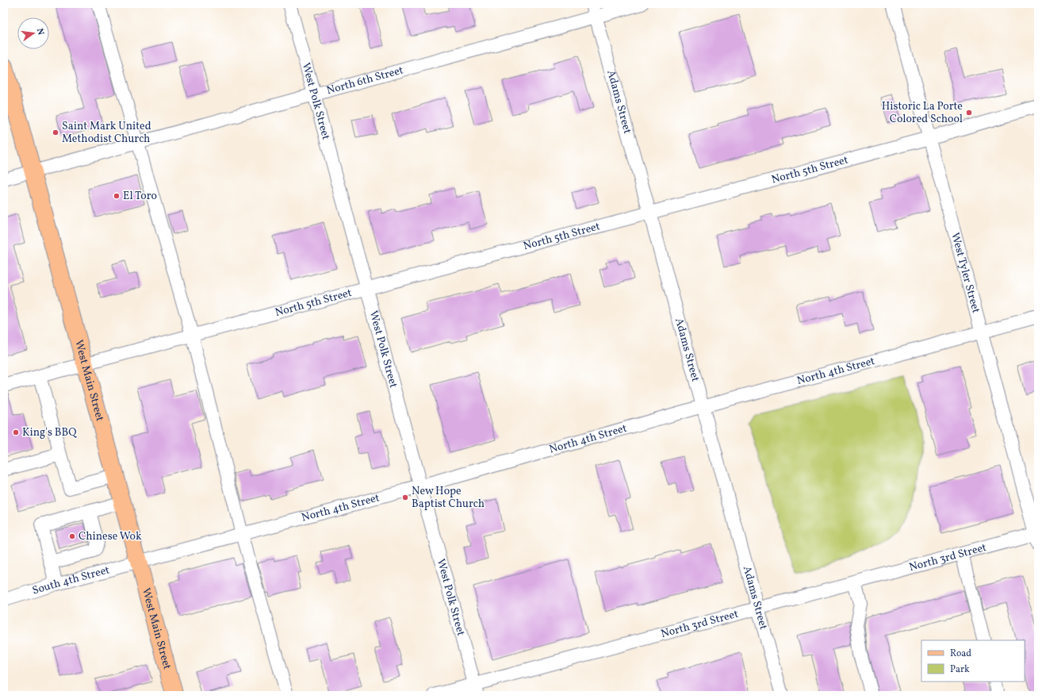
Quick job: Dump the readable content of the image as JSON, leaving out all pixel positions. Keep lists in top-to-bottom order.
{
  "streets": {
    "main road": ["West Main Street"],
    "street": [
      "North 6th Street",
      "West Polk Street",
      "Adams Street",
      "North 5th Street",
      "West Tyler Street",
      "North 4th Street",
      "North 3rd Street",
      "South 4th Street"
    ]
  },
  "crossings": [
    ["North 6th Street", "West Polk Street"],
    ["North 6th Street", "Adams Street"],
    ["North 6th Street", "West Main Street"],
    ["West Polk Street", "North 5th Street"],
    ["West Polk Street", "North 4th Street"],
    ["West Polk Street", "North 3rd Street"],
    ["Adams Street", "North 5th Street"],
    ["Adams Street", "North 4th Street"],
    ["Adams Street", "North 3rd Street"],
    ["North 5th Street", "West Tyler Street"],
    ["North 5th Street", "West Main Street"],
    ["West Tyler Street", "North 4th Street"],
    ["West Tyler Street", "North 3rd Street"],
    ["North 4th Street", "West Main Street"],
    ["North 4th Street", "South 4th Street"],
    ["West Main Street", "South 4th Street"]
  ],
  "places": [
    "Historic La Porte Colored School",
    "Saint Mark United Methodist Church",
    "El Toro",
    "King's BBQ",
    "New Hope Baptist Church",
    "Chinese Wok"
  ],
  "legend": ["Road", "Park"],
  "north": "right"
}
